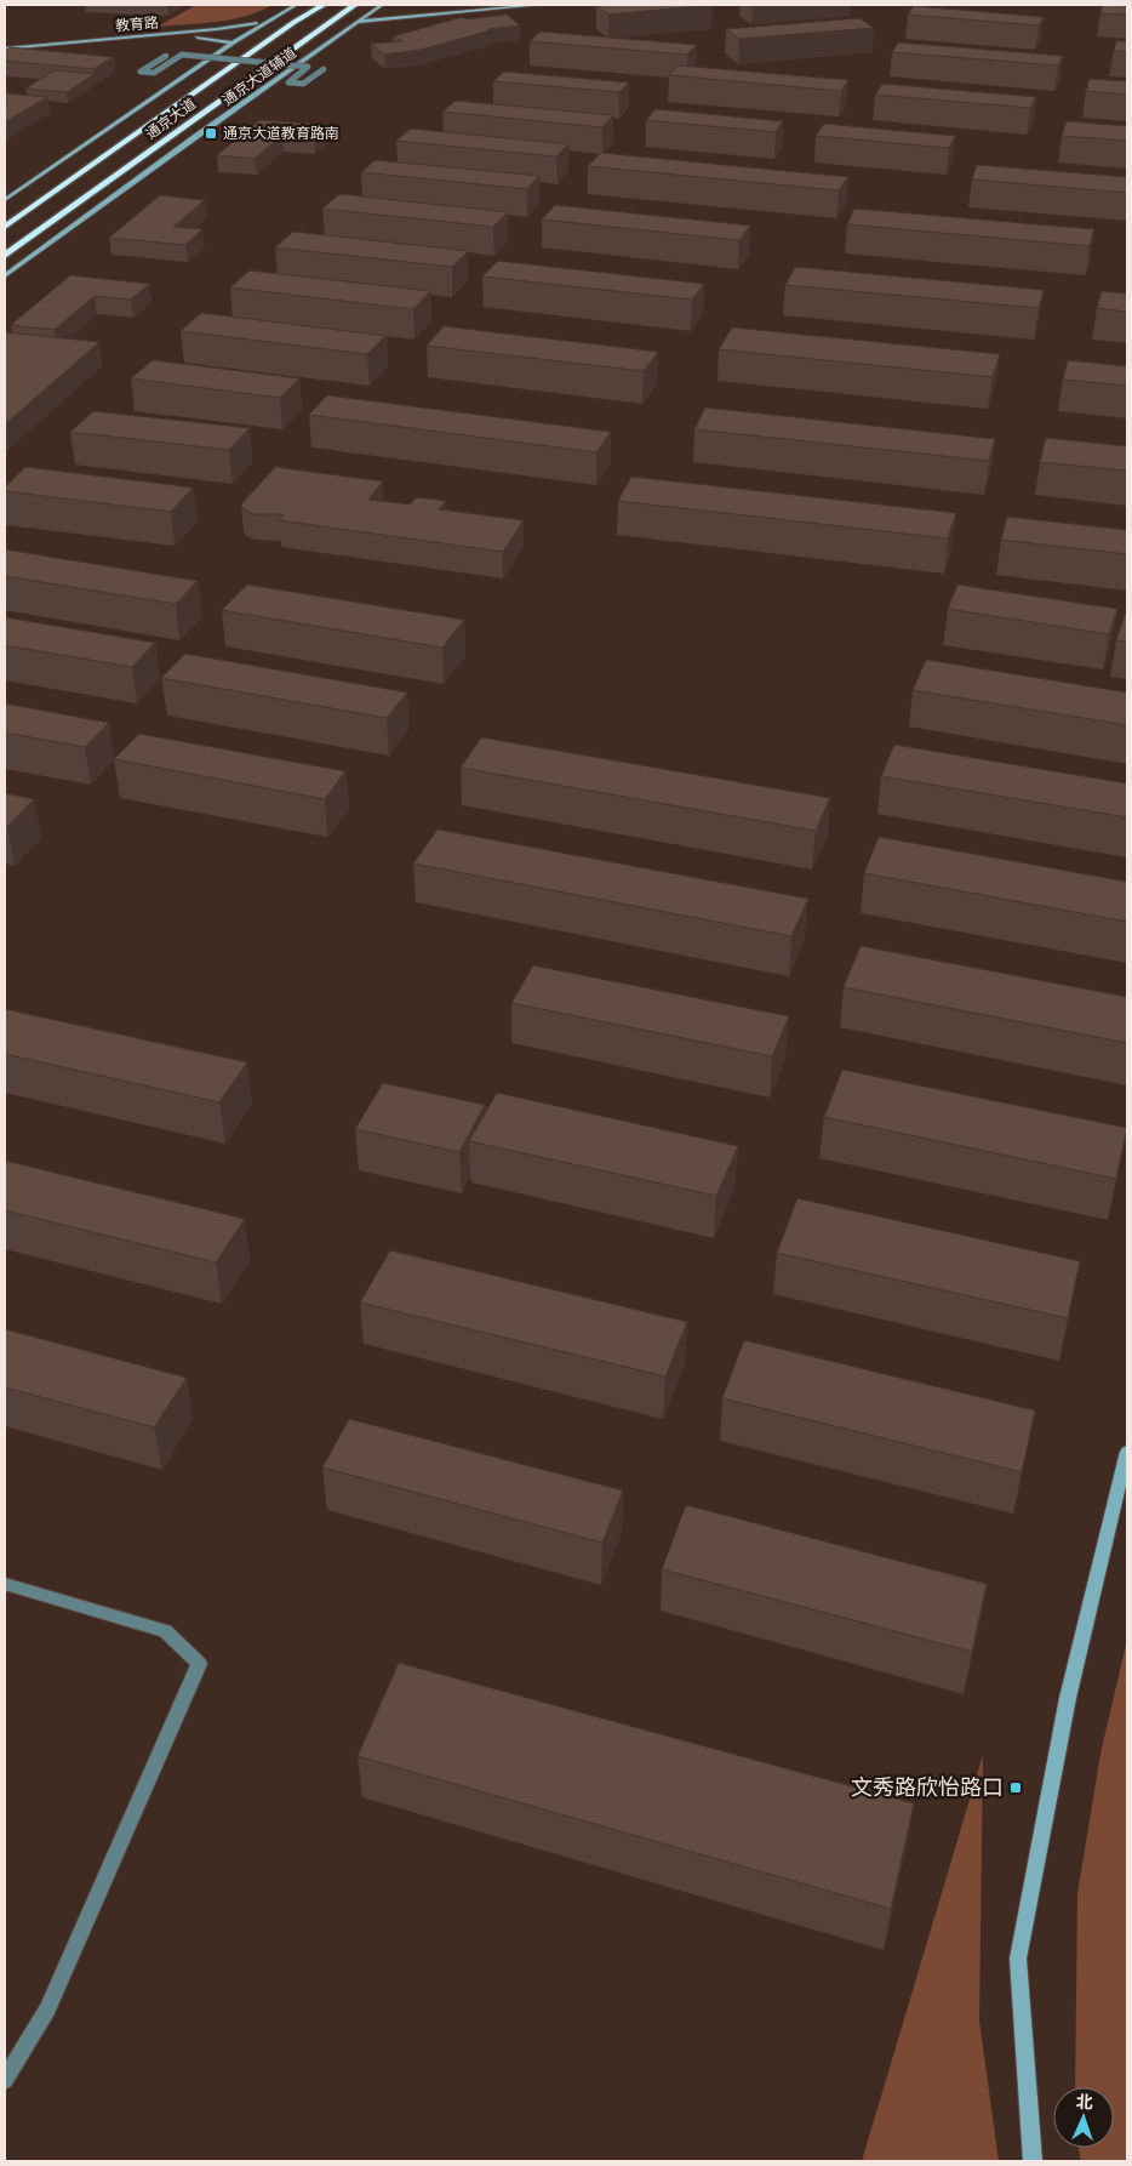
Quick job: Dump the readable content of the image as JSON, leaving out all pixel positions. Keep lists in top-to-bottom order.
{
  "streets": {
    "highway": ["通京大道"],
    "street": ["教育路", "通京大道辅道"]
  },
  "places": {
    "transit": ["通京大道教育路南", "文秀路欣怡路口"]
  },
  "north": "top"
}
